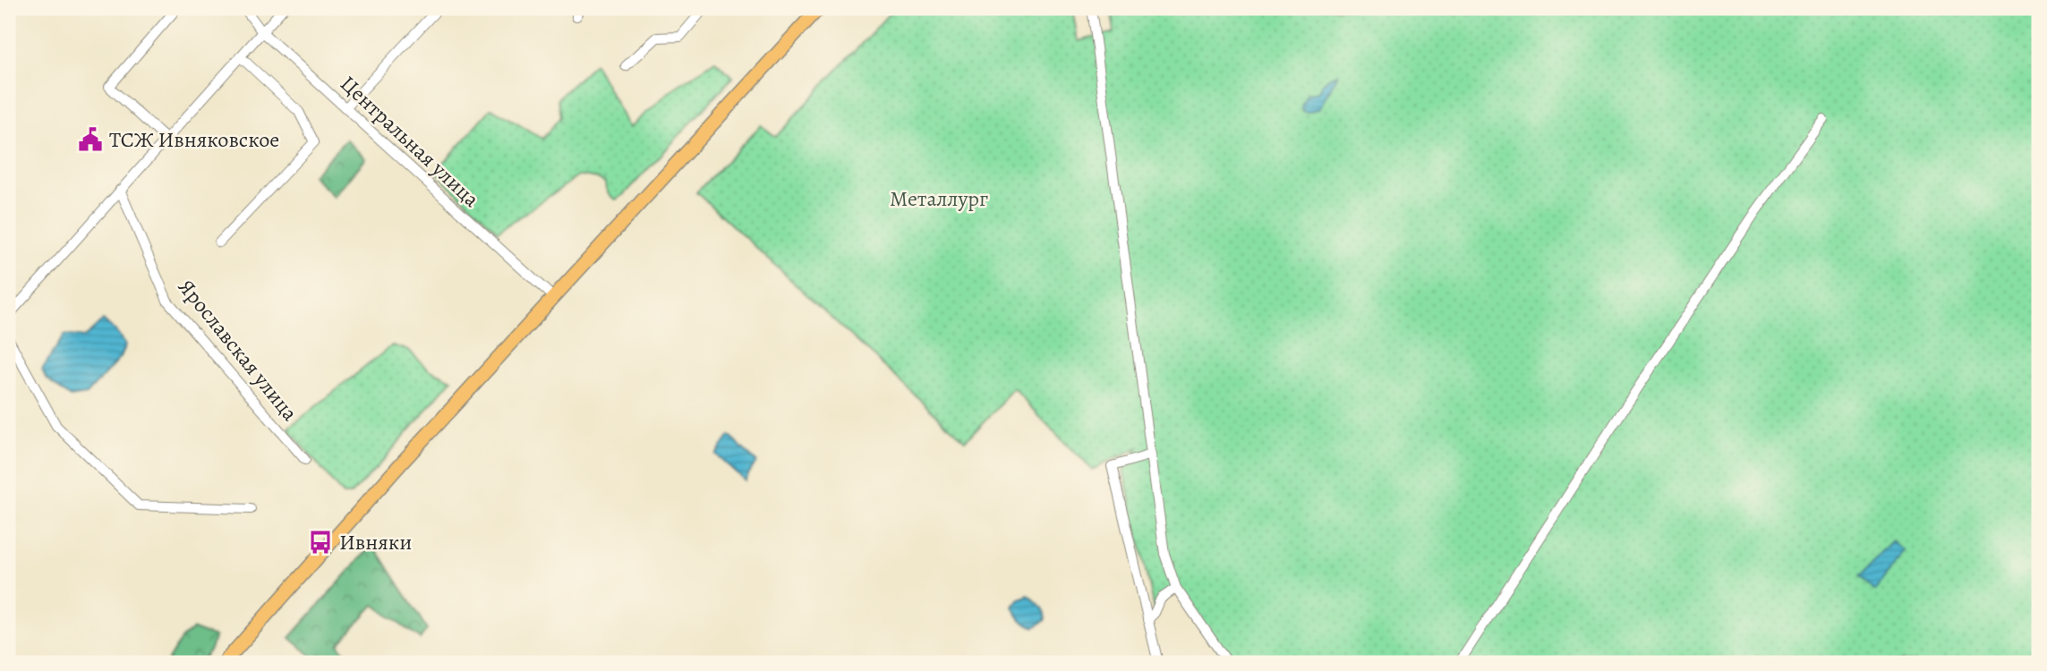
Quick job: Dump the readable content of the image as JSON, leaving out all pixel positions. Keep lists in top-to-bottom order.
{
  "streets": {
    "street": ["Центральная улица", "Ярославская улица"]
  },
  "parks": ["Металлург"],
  "places": {
    "public building": ["ТСЖ Ивняковское"],
    "bus stop": ["Ивняки"]
  }
}
